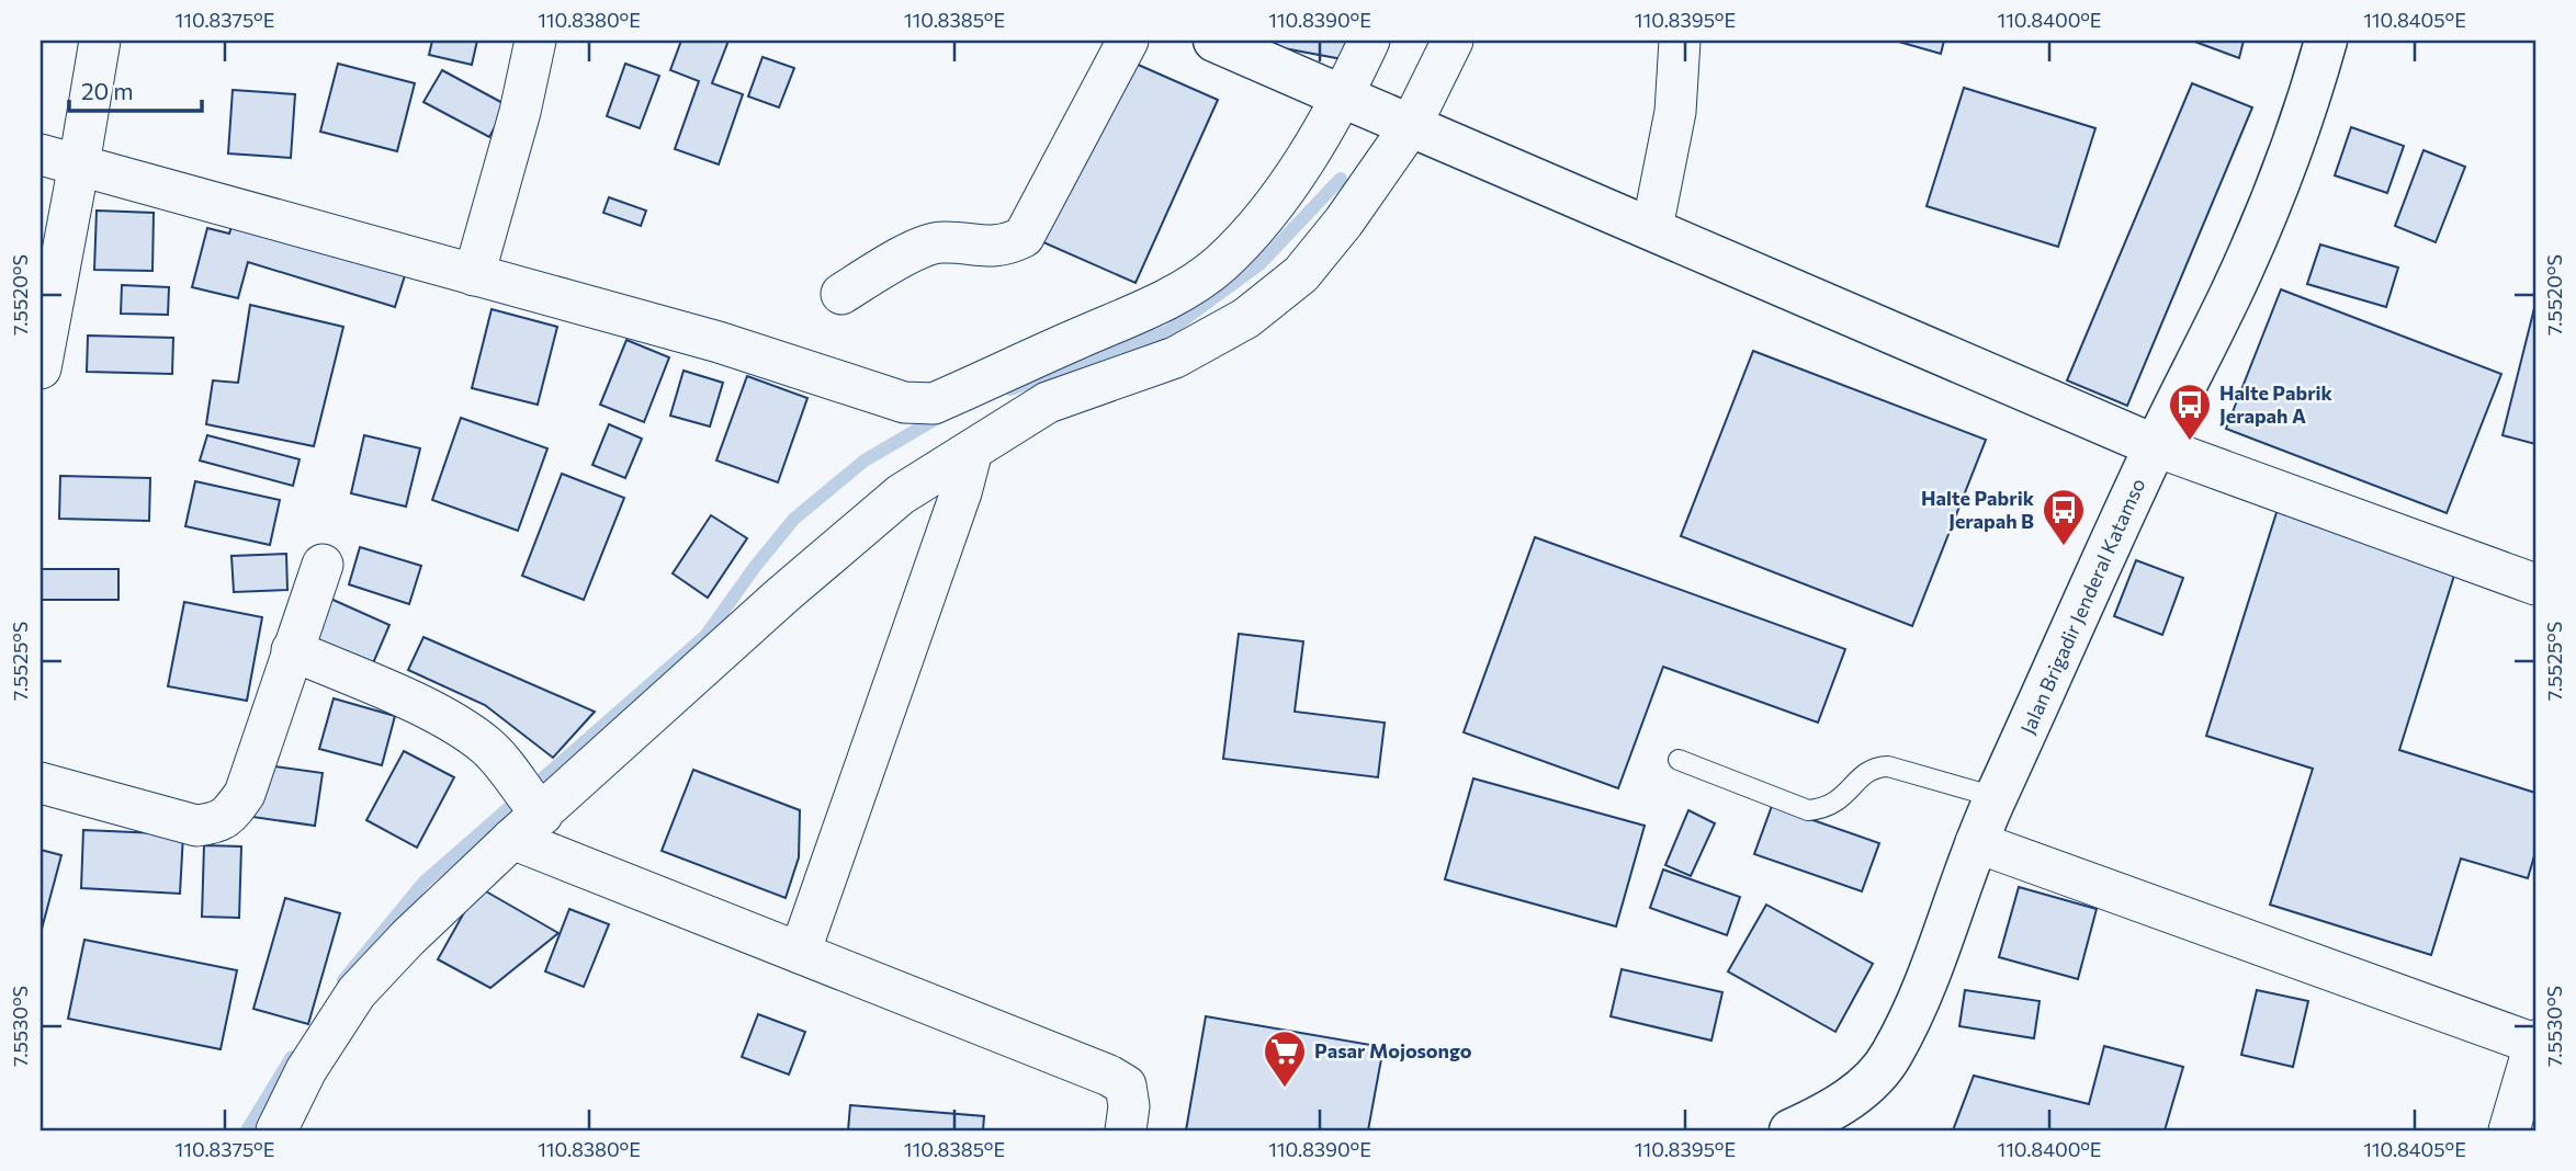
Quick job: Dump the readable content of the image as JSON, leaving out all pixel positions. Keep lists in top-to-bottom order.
{
  "streets": {
    "main road": ["Jalan Brigadir Jenderal Katamso"]
  },
  "places": {
    "bus stop": ["Halte Pabrik Jerapah A", "Halte Pabrik Jerapah B"],
    "supermarket": ["Pasar Mojosongo"]
  },
  "scale_bar": "20 m",
  "coordinates": [
    "110.8375°E",
    "110.8380°E",
    "110.8385°E",
    "110.8390°E",
    "110.8395°E",
    "110.8400°E",
    "110.8405°E",
    "7.5520°S",
    "7.5525°S",
    "7.5530°S"
  ]
}
